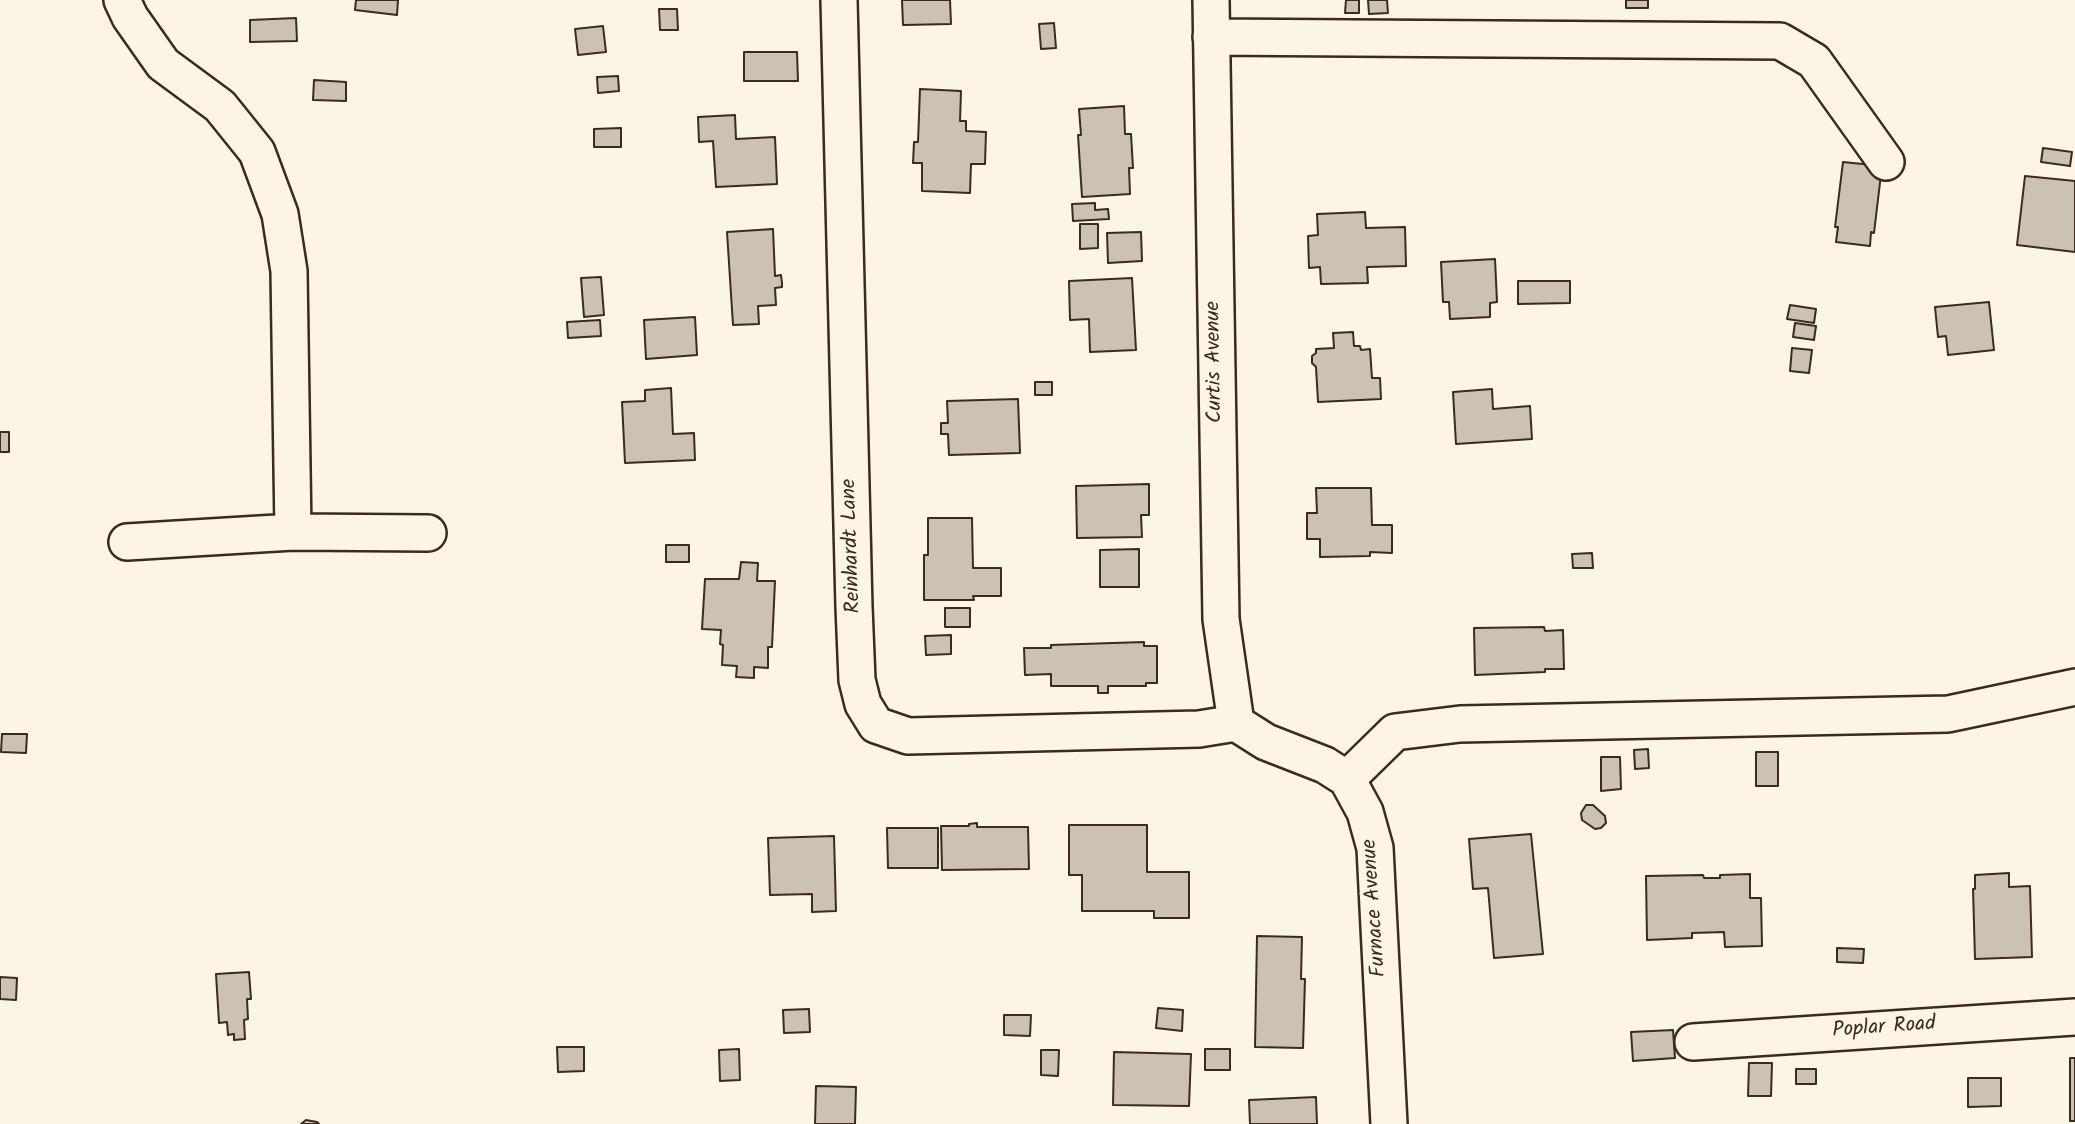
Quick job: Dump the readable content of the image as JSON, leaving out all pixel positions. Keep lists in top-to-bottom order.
{
  "streets": {
    "street": [
      "Curtis Avenue",
      "Reinhardt Lane",
      "Furnace Avenue",
      "Poplar Road"
    ]
  },
  "crossings": [
    ["Curtis Avenue", "Reinhardt Lane"]
  ]
}
